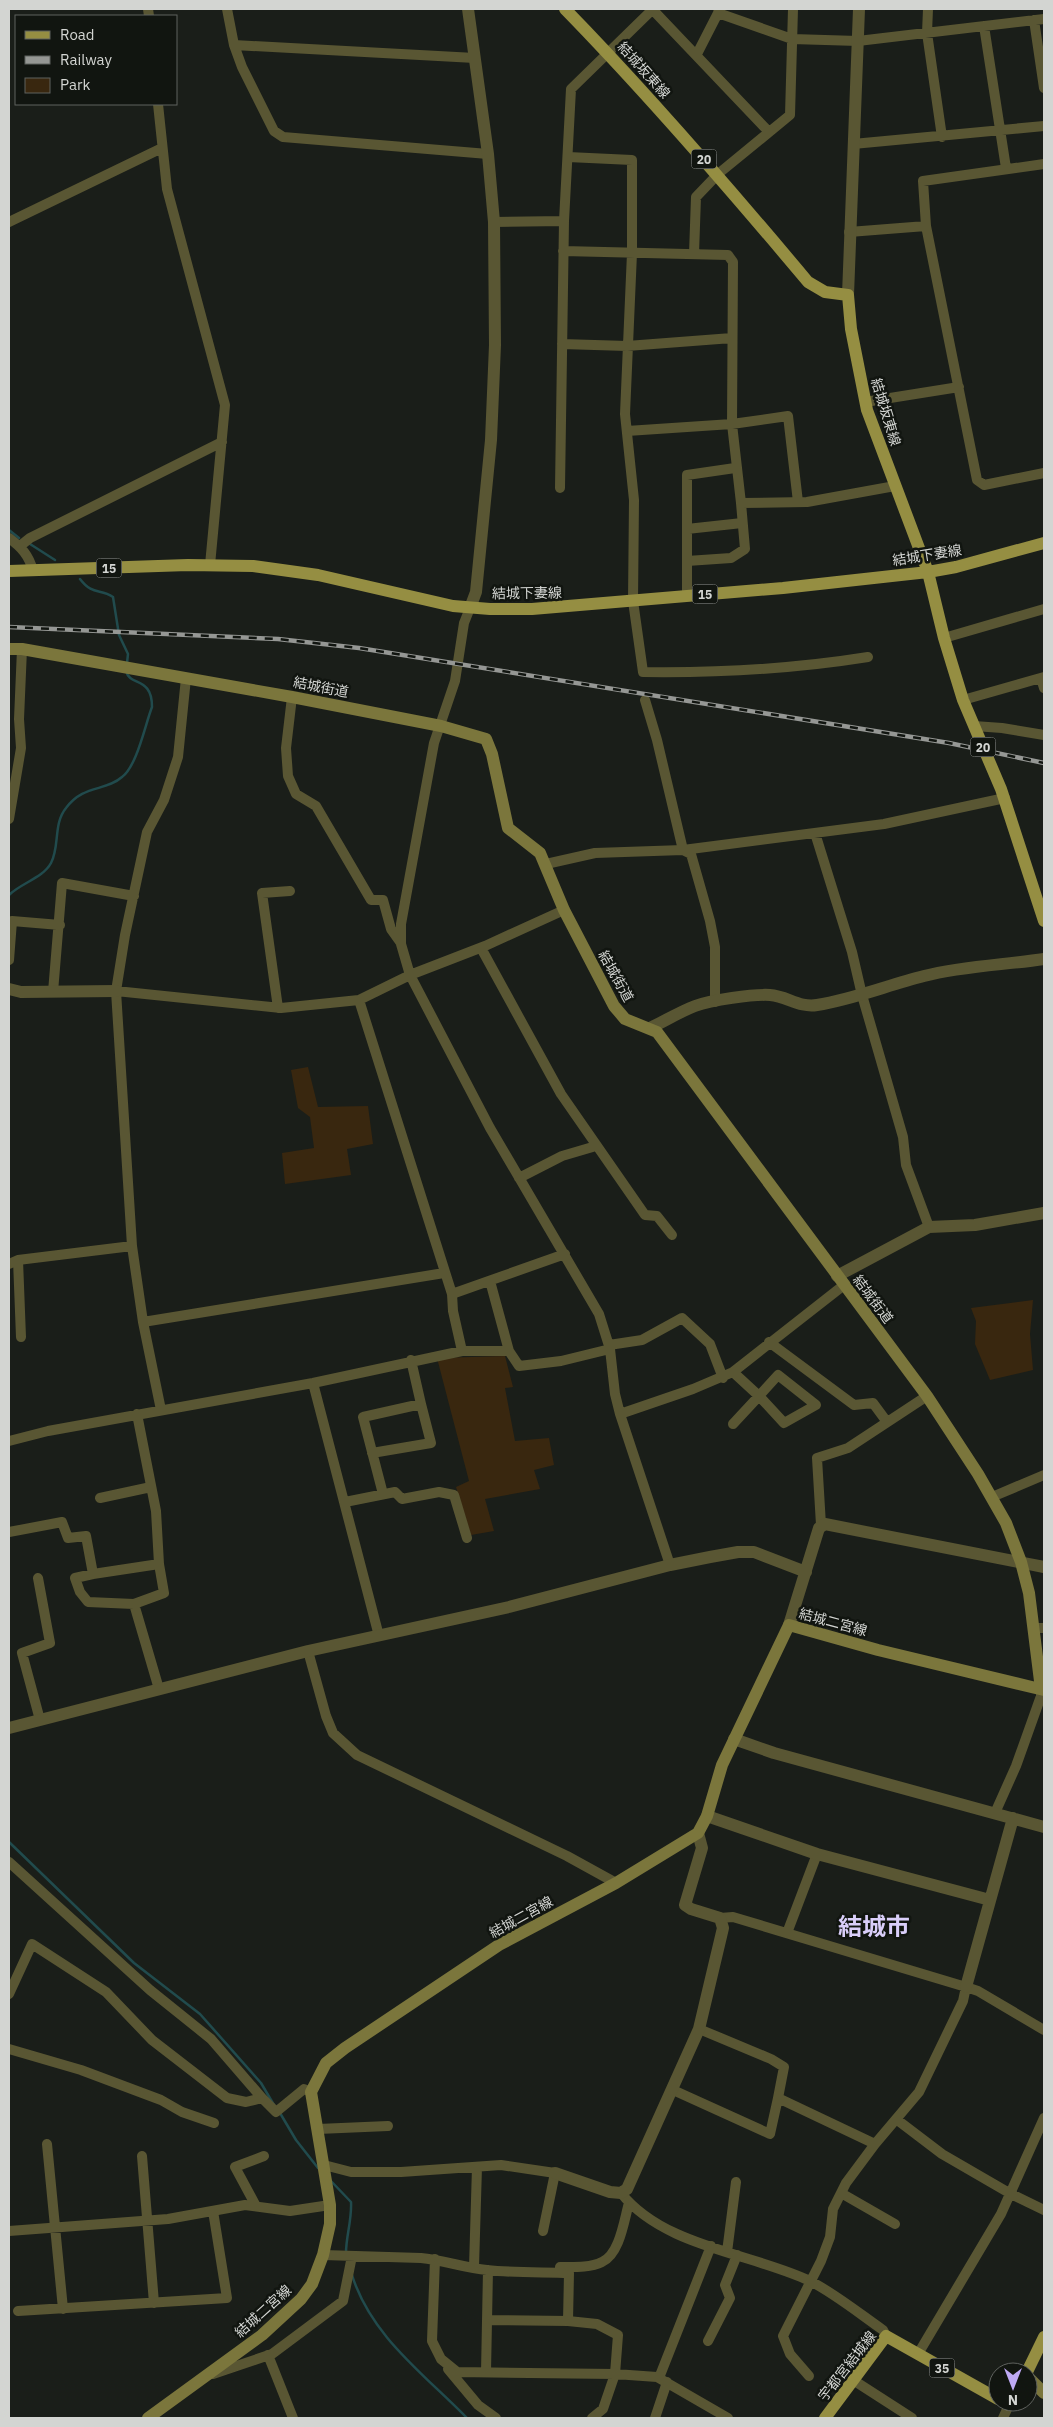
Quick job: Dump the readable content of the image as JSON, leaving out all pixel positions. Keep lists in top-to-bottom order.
{
  "streets": {
    "main road": [
      "結城坂東線",
      "20",
      "結城下妻線",
      "15",
      "結城街道",
      "結城二宮線",
      "宇都宮結城線",
      "35"
    ]
  },
  "crossings": [
    ["結城坂東線", "結城下妻線"],
    ["結城街道", "結城二宮線"]
  ],
  "districts": ["結城市"],
  "legend": ["Road", "Railway", "Park"],
  "north": "bottom"
}
